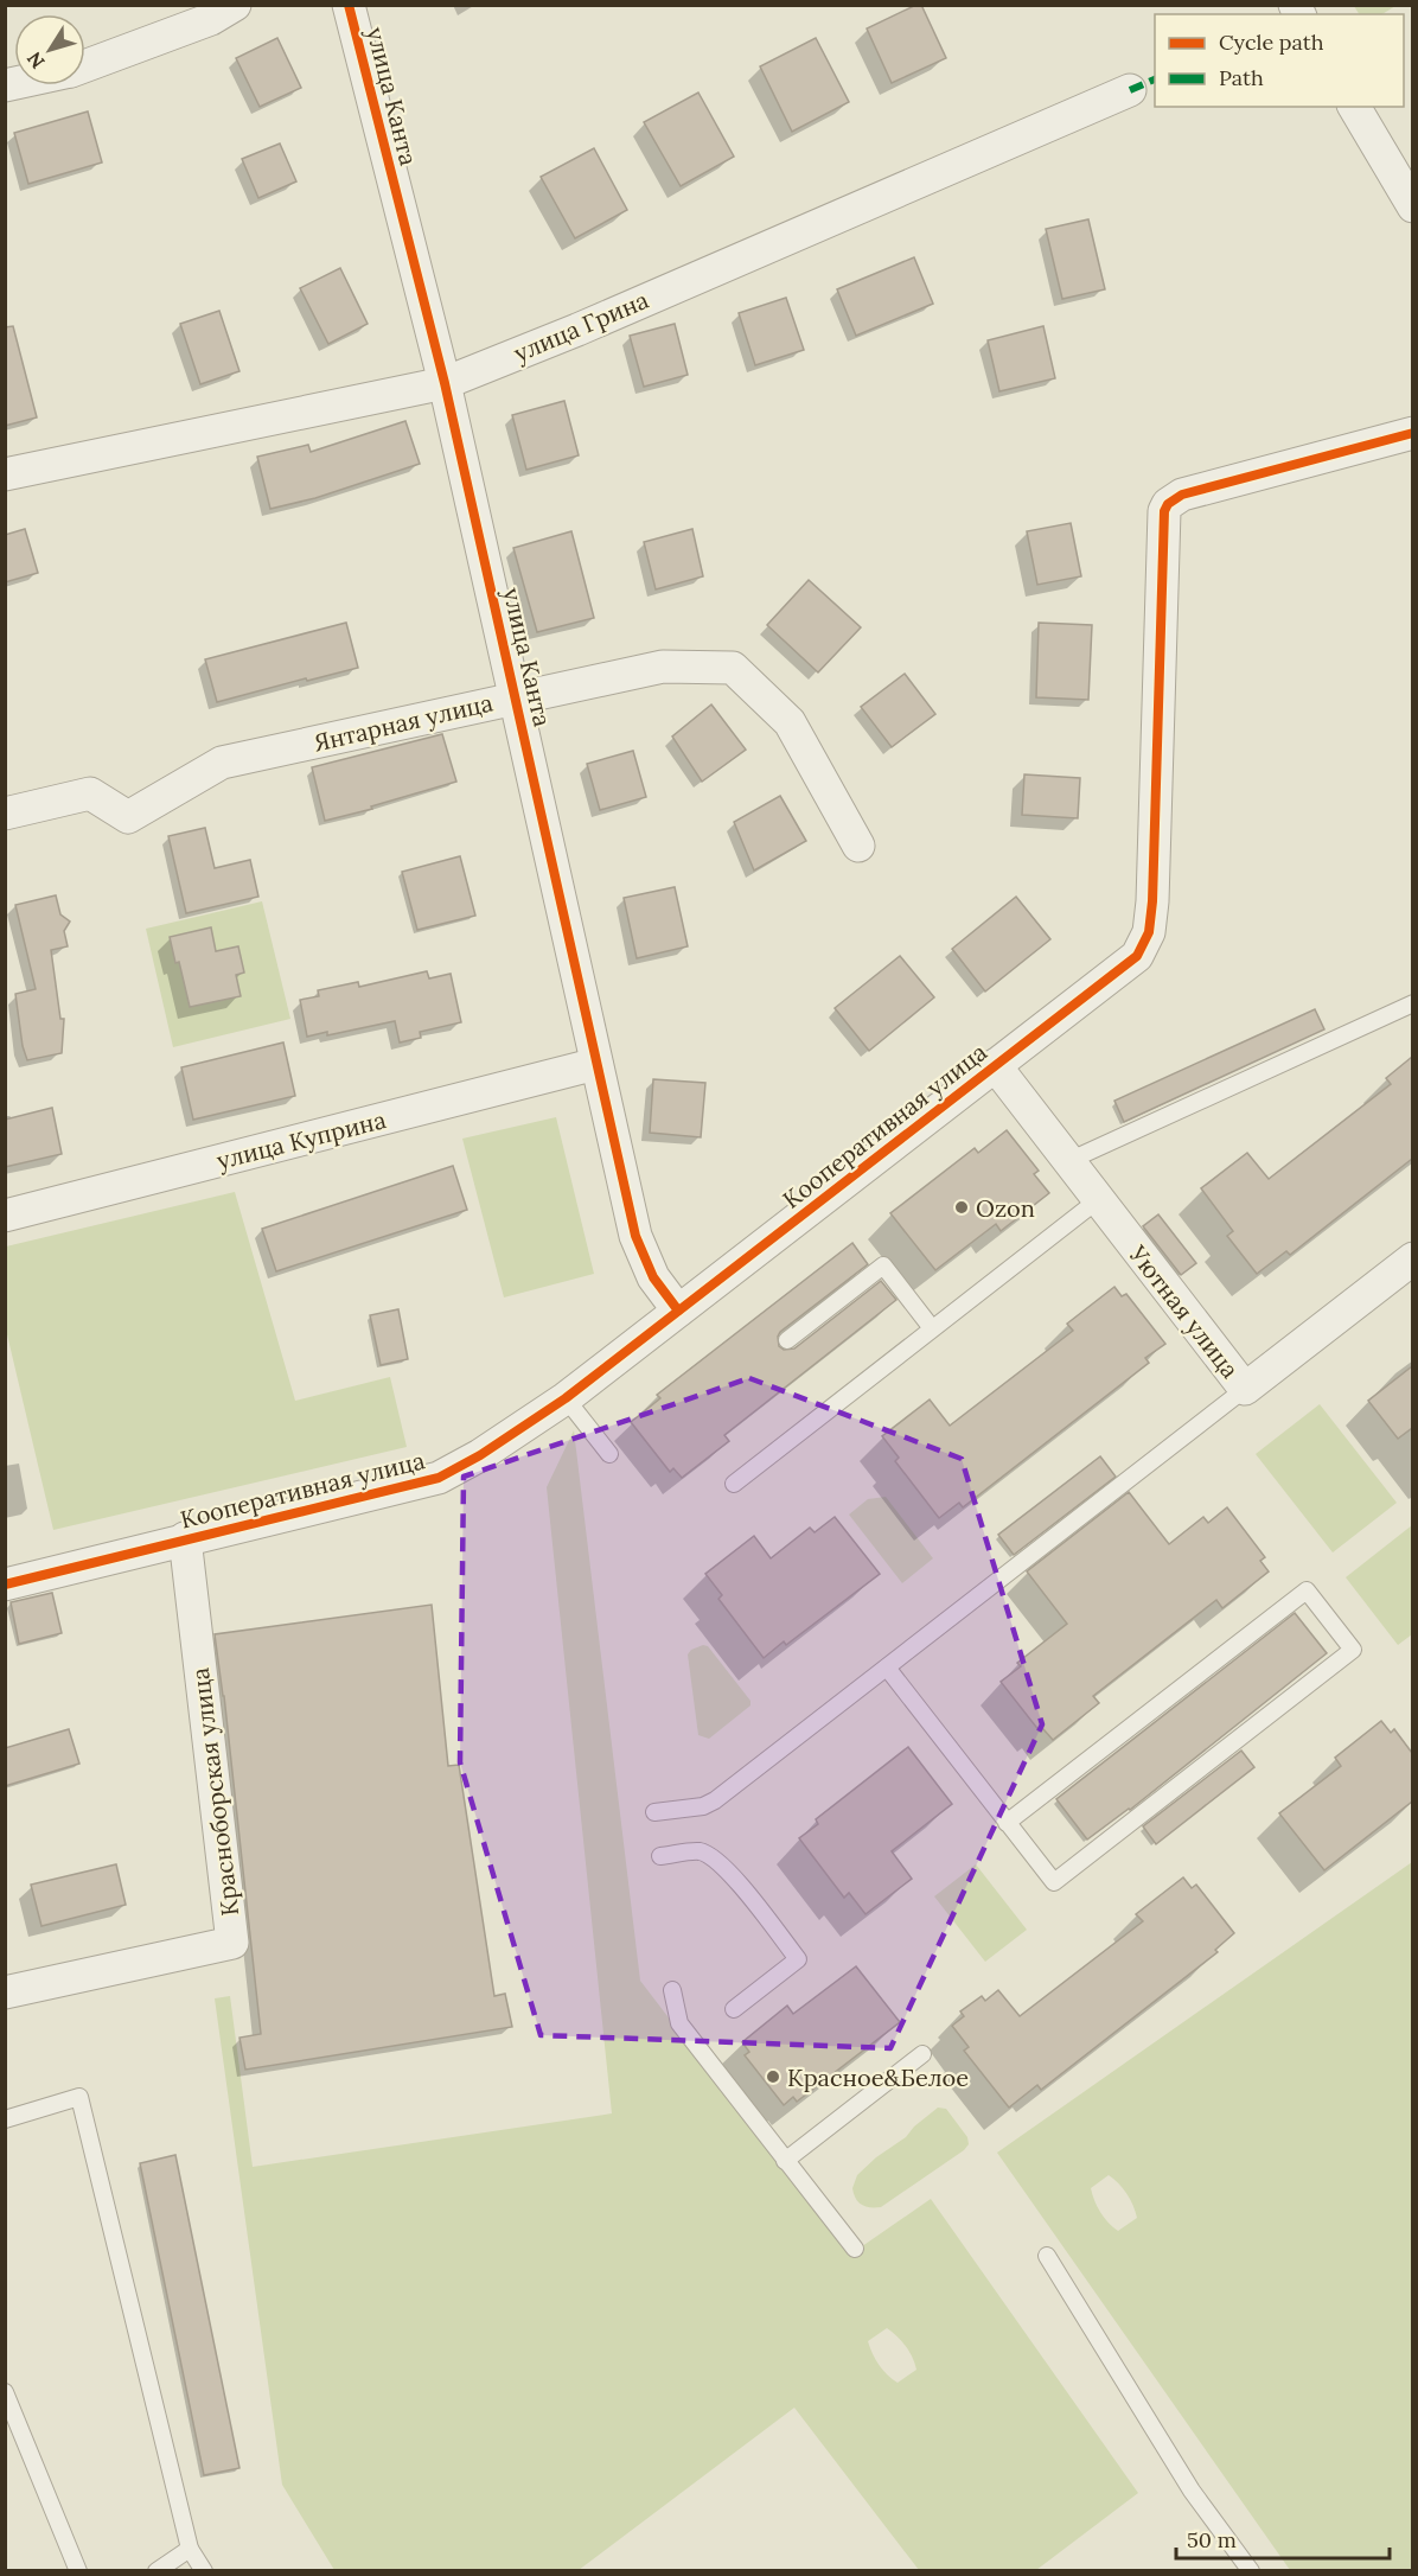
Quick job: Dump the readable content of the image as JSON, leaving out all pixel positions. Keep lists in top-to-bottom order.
{
  "streets": {
    "street": [
      "улица Канта",
      "улица Грина",
      "Янтарная улица",
      "Кооперативная улица",
      "улица Куприна",
      "Уютная улица",
      "Красноборская улица"
    ]
  },
  "crossings": [
    ["улица Канта", "улица Грина"],
    ["улица Канта", "Янтарная улица"],
    ["улица Канта", "Кооперативная улица"],
    ["улица Канта", "улица Куприна"],
    ["Кооперативная улица", "Уютная улица"],
    ["Кооперативная улица", "Красноборская улица"]
  ],
  "places": ["Ozon", "Красное&Белое"],
  "legend": ["Cycle path", "Path"],
  "scale_bar": "50 m",
  "north": "bottom left"
}
